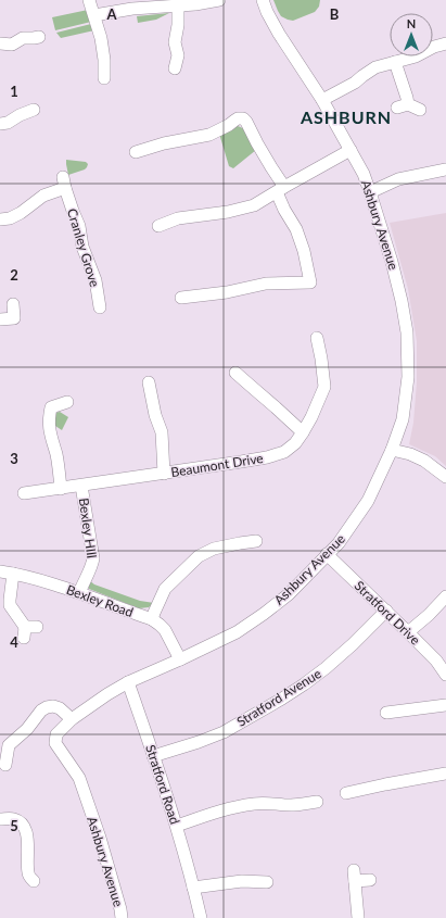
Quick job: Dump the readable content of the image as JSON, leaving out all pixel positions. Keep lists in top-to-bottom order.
{
  "streets": {
    "street": [
      "Ashbury Avenue",
      "Cranley Grove",
      "Beaumont Drive",
      "Bexley HIll",
      "Bexley Road",
      "Stratford Drive",
      "Stratford Avenue",
      "Stratford Road"
    ]
  },
  "crossings": [
    ["Ashbury Avenue", "Bexley Road"],
    ["Ashbury Avenue", "Stratford Drive"],
    ["Ashbury Avenue", "Stratford Road"],
    ["Beaumont Drive", "Bexley HIll"],
    ["Bexley HIll", "Bexley Road"],
    ["Stratford Drive", "Stratford Avenue"],
    ["Stratford Avenue", "Stratford Road"]
  ],
  "districts": ["ASHBURN"],
  "north": "top",
  "grid": {
    "columns": ["A", "B"],
    "rows": [
      "1",
      "2",
      "3",
      "4",
      "5"
    ]
  }
}
